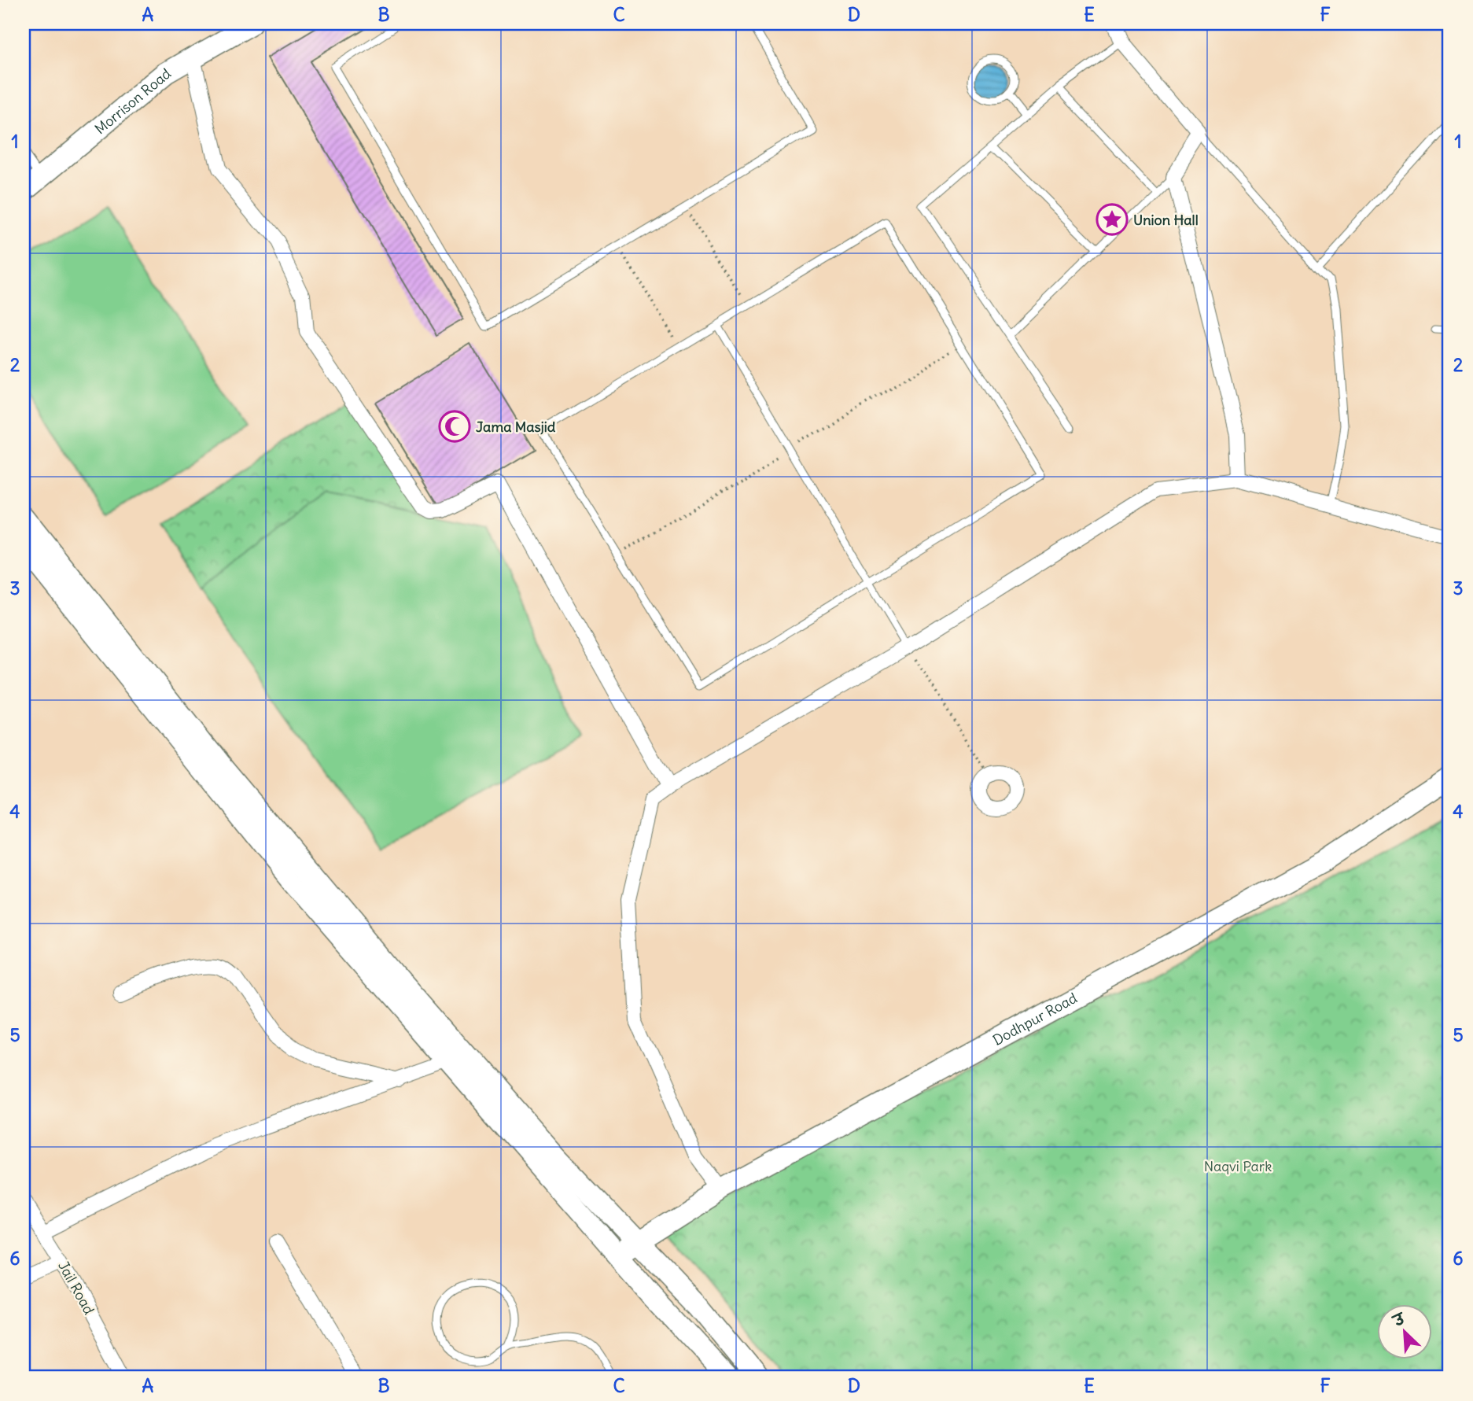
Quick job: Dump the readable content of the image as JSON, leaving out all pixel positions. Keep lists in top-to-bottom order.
{
  "streets": {
    "main road": ["Morrison Road", "Dodhpur Road"],
    "street": ["Jail Road"]
  },
  "parks": ["Naqvi Park"],
  "places": {
    "place": ["Union Hall"],
    "mosque": ["Jama Masjid"]
  },
  "north": "top left",
  "grid": {
    "columns": [
      "A",
      "B",
      "C",
      "D",
      "E",
      "F"
    ],
    "rows": [
      "1",
      "2",
      "3",
      "4",
      "5",
      "6"
    ]
  }
}
